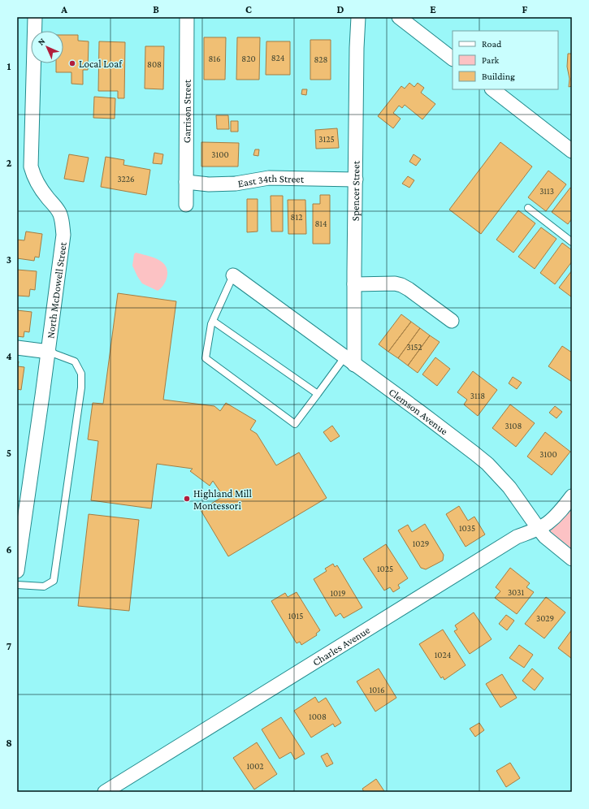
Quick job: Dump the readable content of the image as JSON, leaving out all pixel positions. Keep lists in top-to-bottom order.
{
  "streets": {
    "street": [
      "Garrison Street",
      "East 34th Street",
      "Spencer Street",
      "North McDowell Street",
      "Clemson Avenue",
      "Charles Avenue"
    ]
  },
  "crossings": [
    ["Garrison Street", "East 34th Street"],
    ["East 34th Street", "Spencer Street"],
    ["Spencer Street", "Clemson Avenue"],
    ["Clemson Avenue", "Charles Avenue"]
  ],
  "places": ["Local Loaf", "Highland Mill Montessori"],
  "house_numbers": [
    "824",
    "816",
    "820",
    "828",
    "808",
    "3125",
    "3100",
    "3226",
    "3113",
    "812",
    "814",
    "3152",
    "3118",
    "3108",
    "3100",
    "1035",
    "1029",
    "1025",
    "3031",
    "1019",
    "1015",
    "3029",
    "1024",
    "1016",
    "1008",
    "1002"
  ],
  "legend": ["Road", "Park", "Building"],
  "north": "top left",
  "grid": {
    "columns": [
      "A",
      "B",
      "C",
      "D",
      "E",
      "F"
    ],
    "rows": [
      "1",
      "2",
      "3",
      "4",
      "5",
      "6",
      "7",
      "8"
    ]
  }
}
